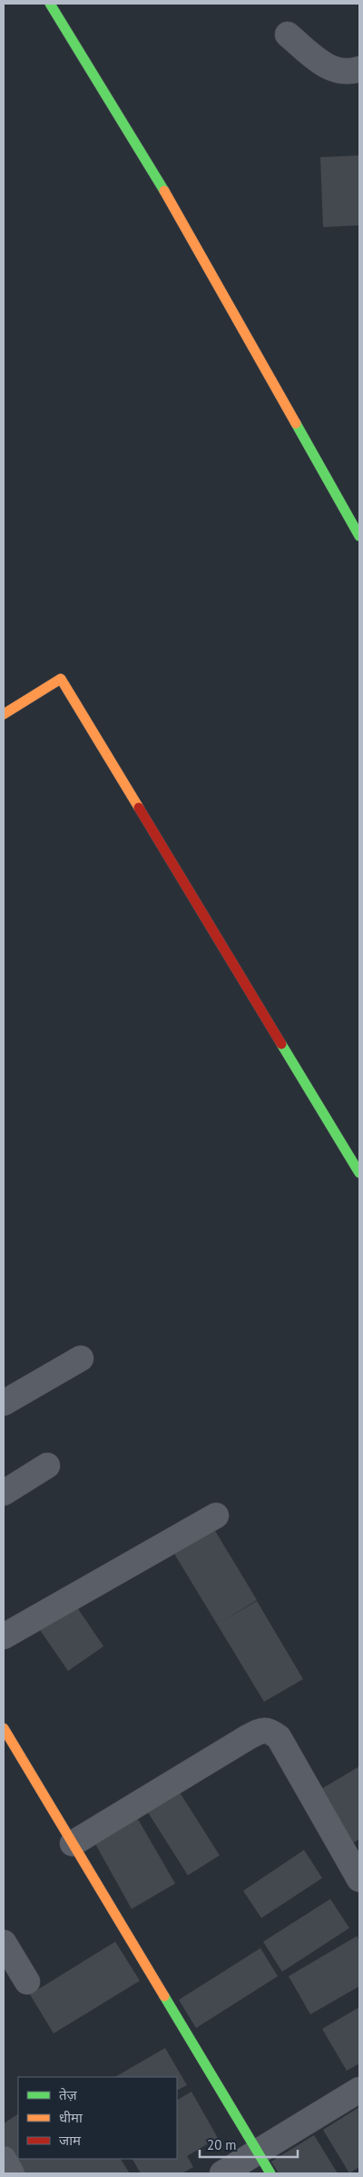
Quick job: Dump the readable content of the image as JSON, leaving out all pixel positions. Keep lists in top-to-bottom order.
{
  "legend": ["तेज़", "धीमा", "जाम"],
  "scale_bar": "20 m"
}
